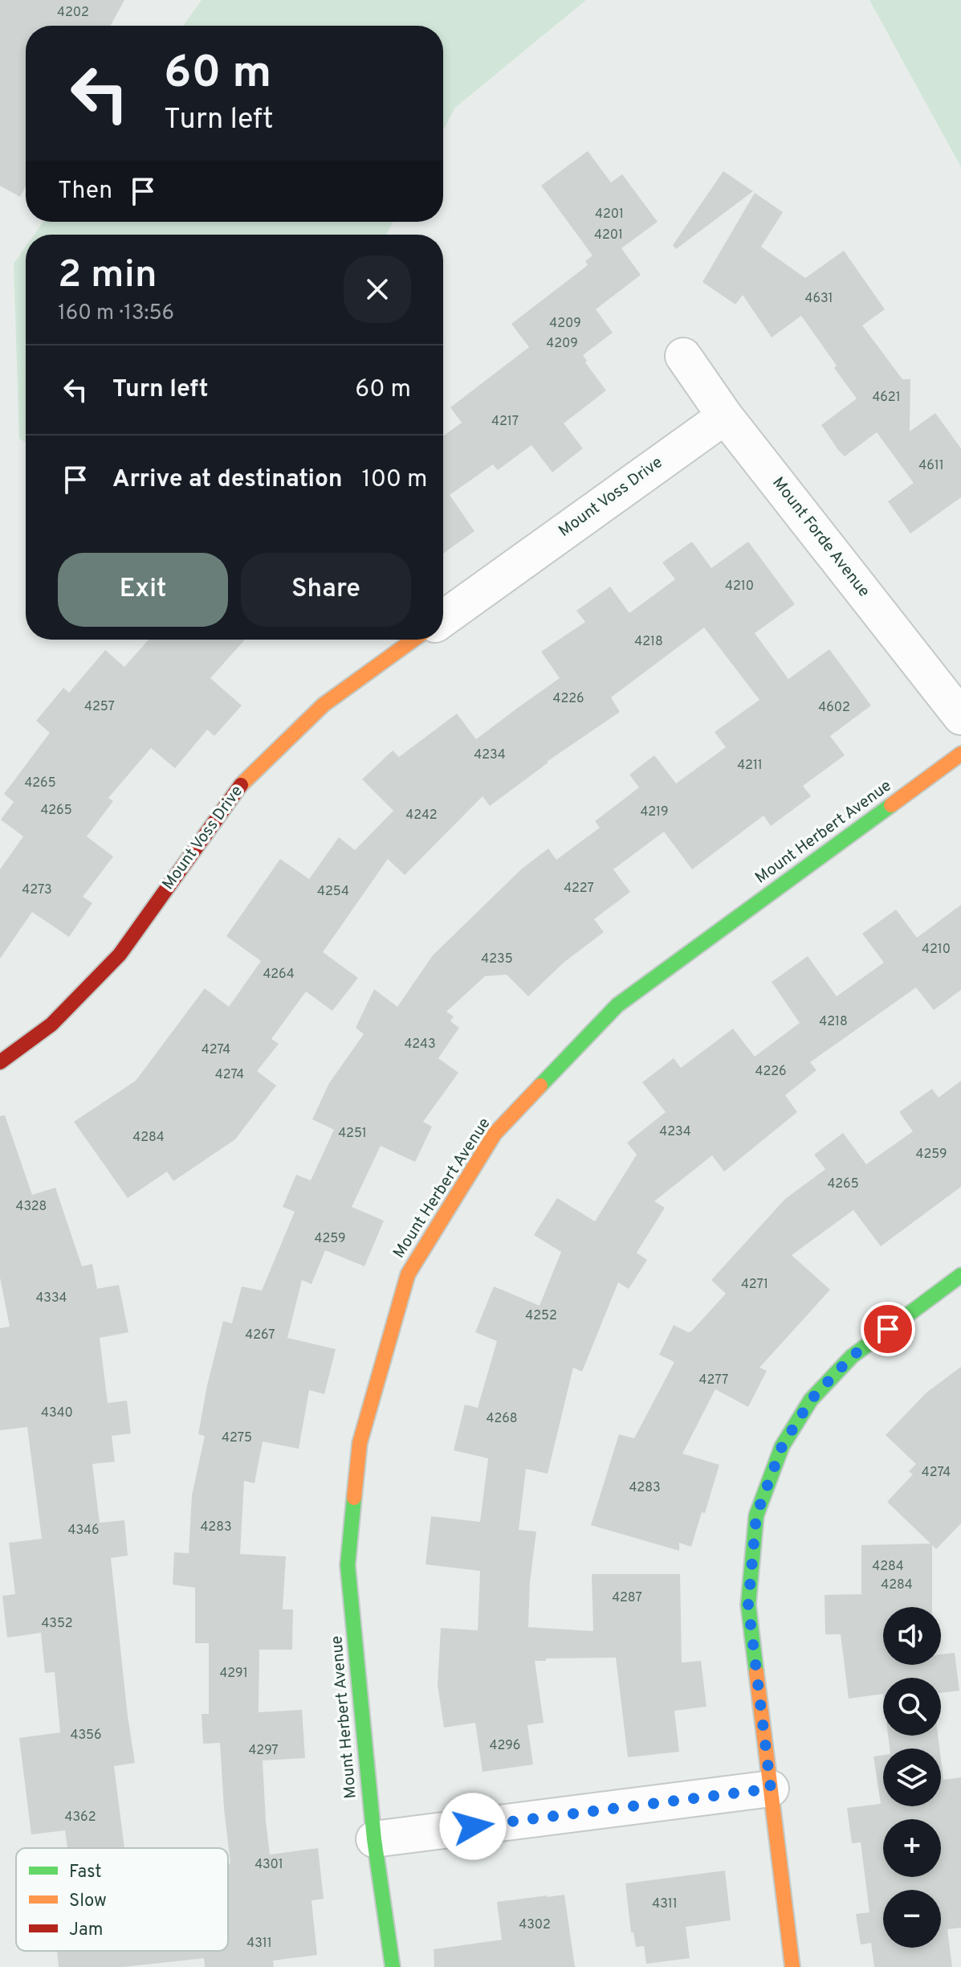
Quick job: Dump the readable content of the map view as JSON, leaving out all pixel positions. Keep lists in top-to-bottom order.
{
  "streets": {
    "street": ["Mount Voss Drive", "Mount Forde Avenue", "Mount Herbert Avenue"]
  },
  "crossings": [
    ["Mount Voss Drive", "Mount Forde Avenue"]
  ],
  "house_numbers": [
    "4202",
    "4201",
    "4201",
    "4631",
    "4209",
    "4209",
    "4621",
    "4217",
    "4611",
    "4210",
    "4218",
    "4226",
    "4257",
    "4602",
    "4234",
    "4211",
    "4265",
    "4265",
    "4219",
    "4242",
    "4227",
    "4273",
    "4254",
    "4210",
    "4235",
    "4264",
    "4218",
    "4243",
    "4274",
    "4226",
    "4274",
    "4234",
    "4251",
    "4284",
    "4259",
    "4265",
    "4328",
    "4259",
    "4271",
    "4334",
    "4252",
    "4267",
    "4277",
    "4340",
    "4268",
    "4275",
    "4274",
    "4283",
    "4283",
    "4346",
    "4284",
    "4284",
    "4287",
    "4352",
    "4291",
    "4356",
    "4296",
    "4297",
    "4362",
    "4301",
    "4311",
    "4302",
    "4311"
  ],
  "legend": ["Fast", "Slow", "Jam"],
  "page": {
    "turn": ["60 m", "Turn left"],
    "then": "Then",
    "heading": ["2 min", "160 m · 13:56"],
    "list": [
      {
        "name": "Turn left",
        "value": "60 m"
      },
      {
        "name": "Arrive at destination",
        "value": "100 m"
      }
    ],
    "buttons": ["Exit", "Share"],
    "map_buttons": ["+", "−"]
  }
}
